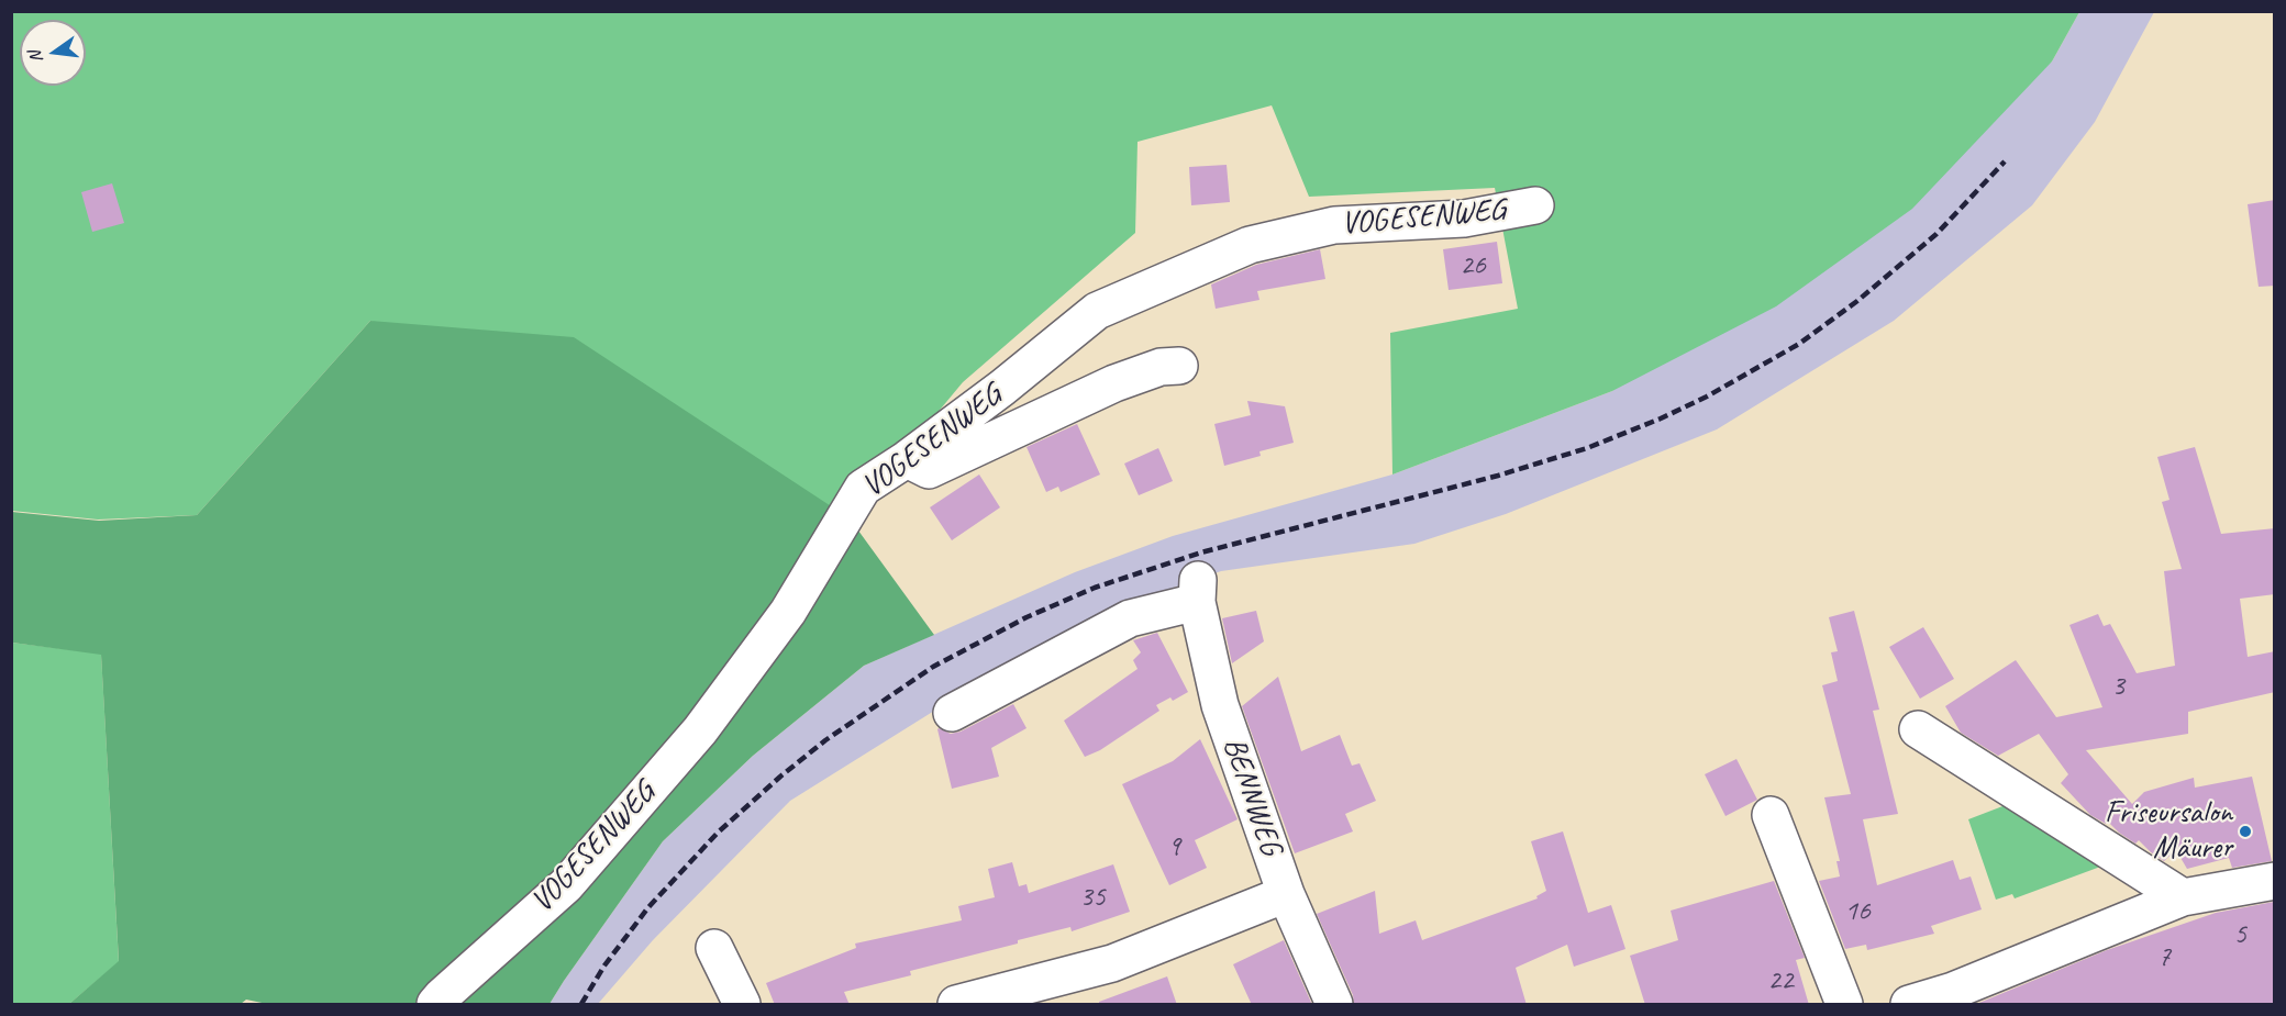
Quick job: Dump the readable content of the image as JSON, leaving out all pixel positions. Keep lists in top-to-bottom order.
{
  "streets": {
    "street": ["VOGESENWEG", "BENNWEG"]
  },
  "places": ["Friseursalon Mäurer"],
  "house_numbers": [
    "26",
    "3",
    "9",
    "35",
    "16",
    "5",
    "7",
    "22"
  ],
  "north": "left"
}
